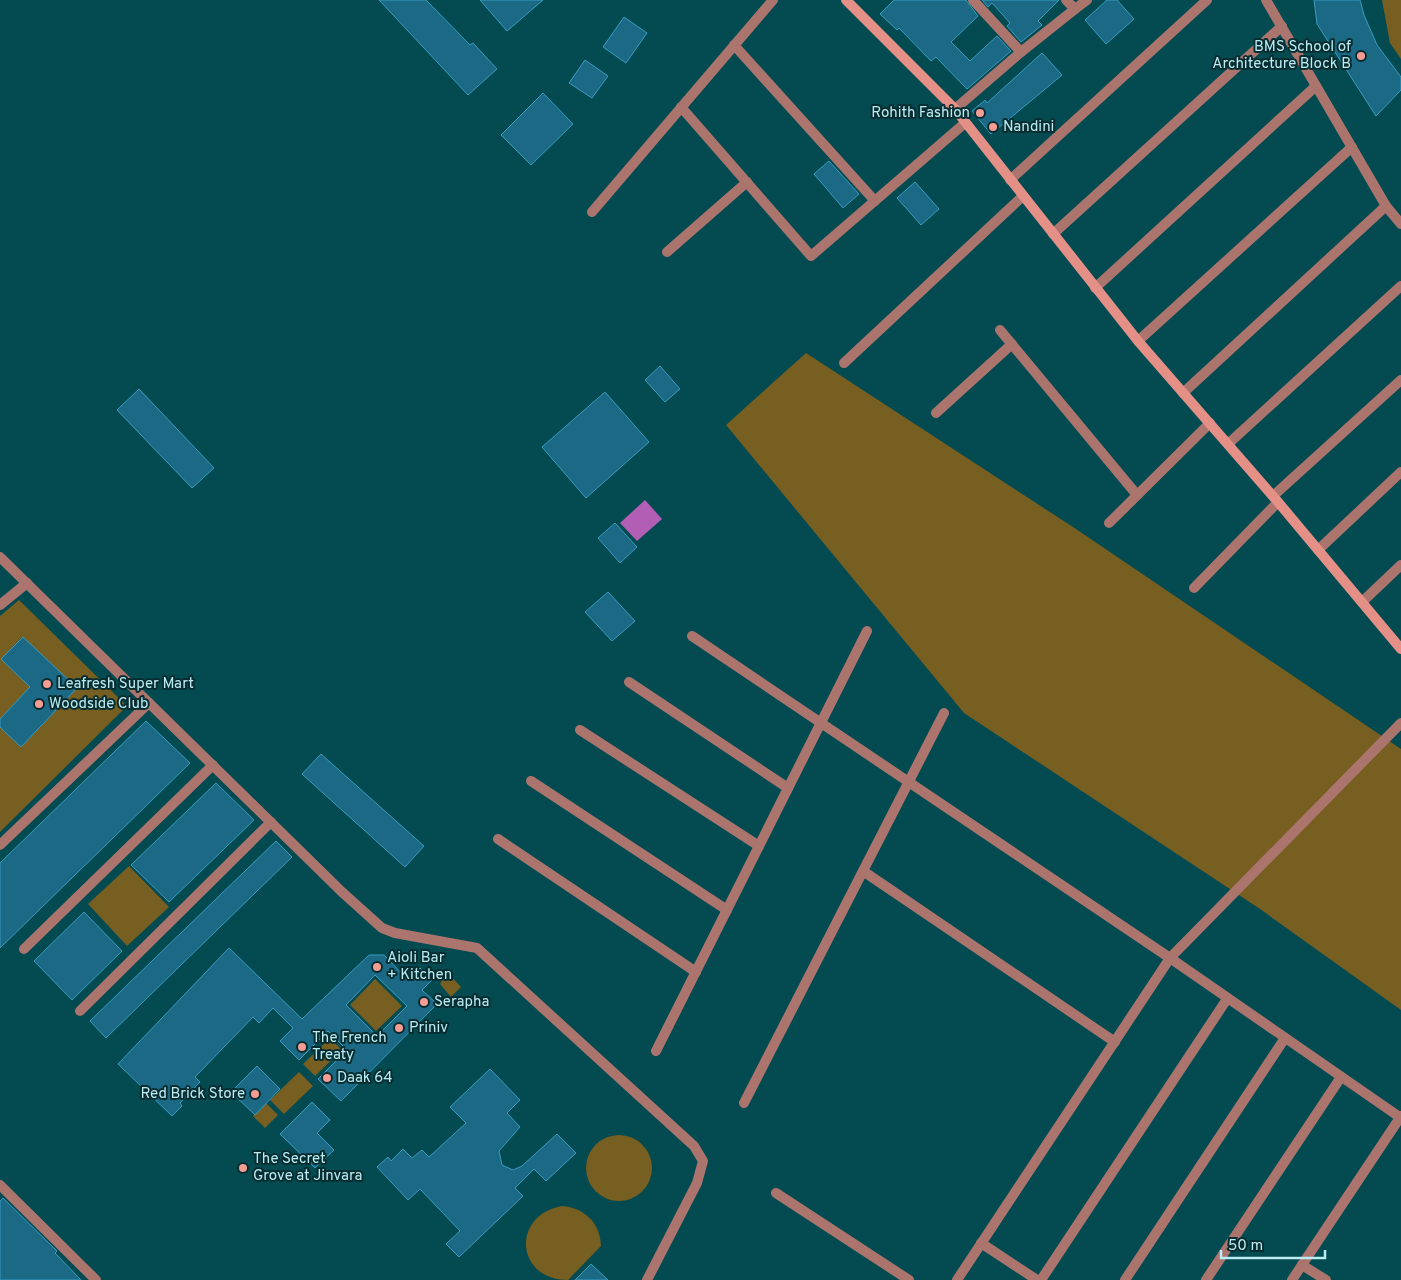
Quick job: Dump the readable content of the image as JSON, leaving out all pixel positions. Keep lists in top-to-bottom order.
{
  "places": [
    "BMS School of Architecture Block B",
    "Rohith Fashion",
    "Nandini",
    "Leafresh Super Mart",
    "Woodside Club",
    "Aioli Bar + Kitchen",
    "Serapha",
    "Priniv",
    "The French Treaty",
    "Daak 64",
    "Red Brick Store",
    "The Secret Grove at Jinvara"
  ],
  "scale_bar": "50 m"
}
